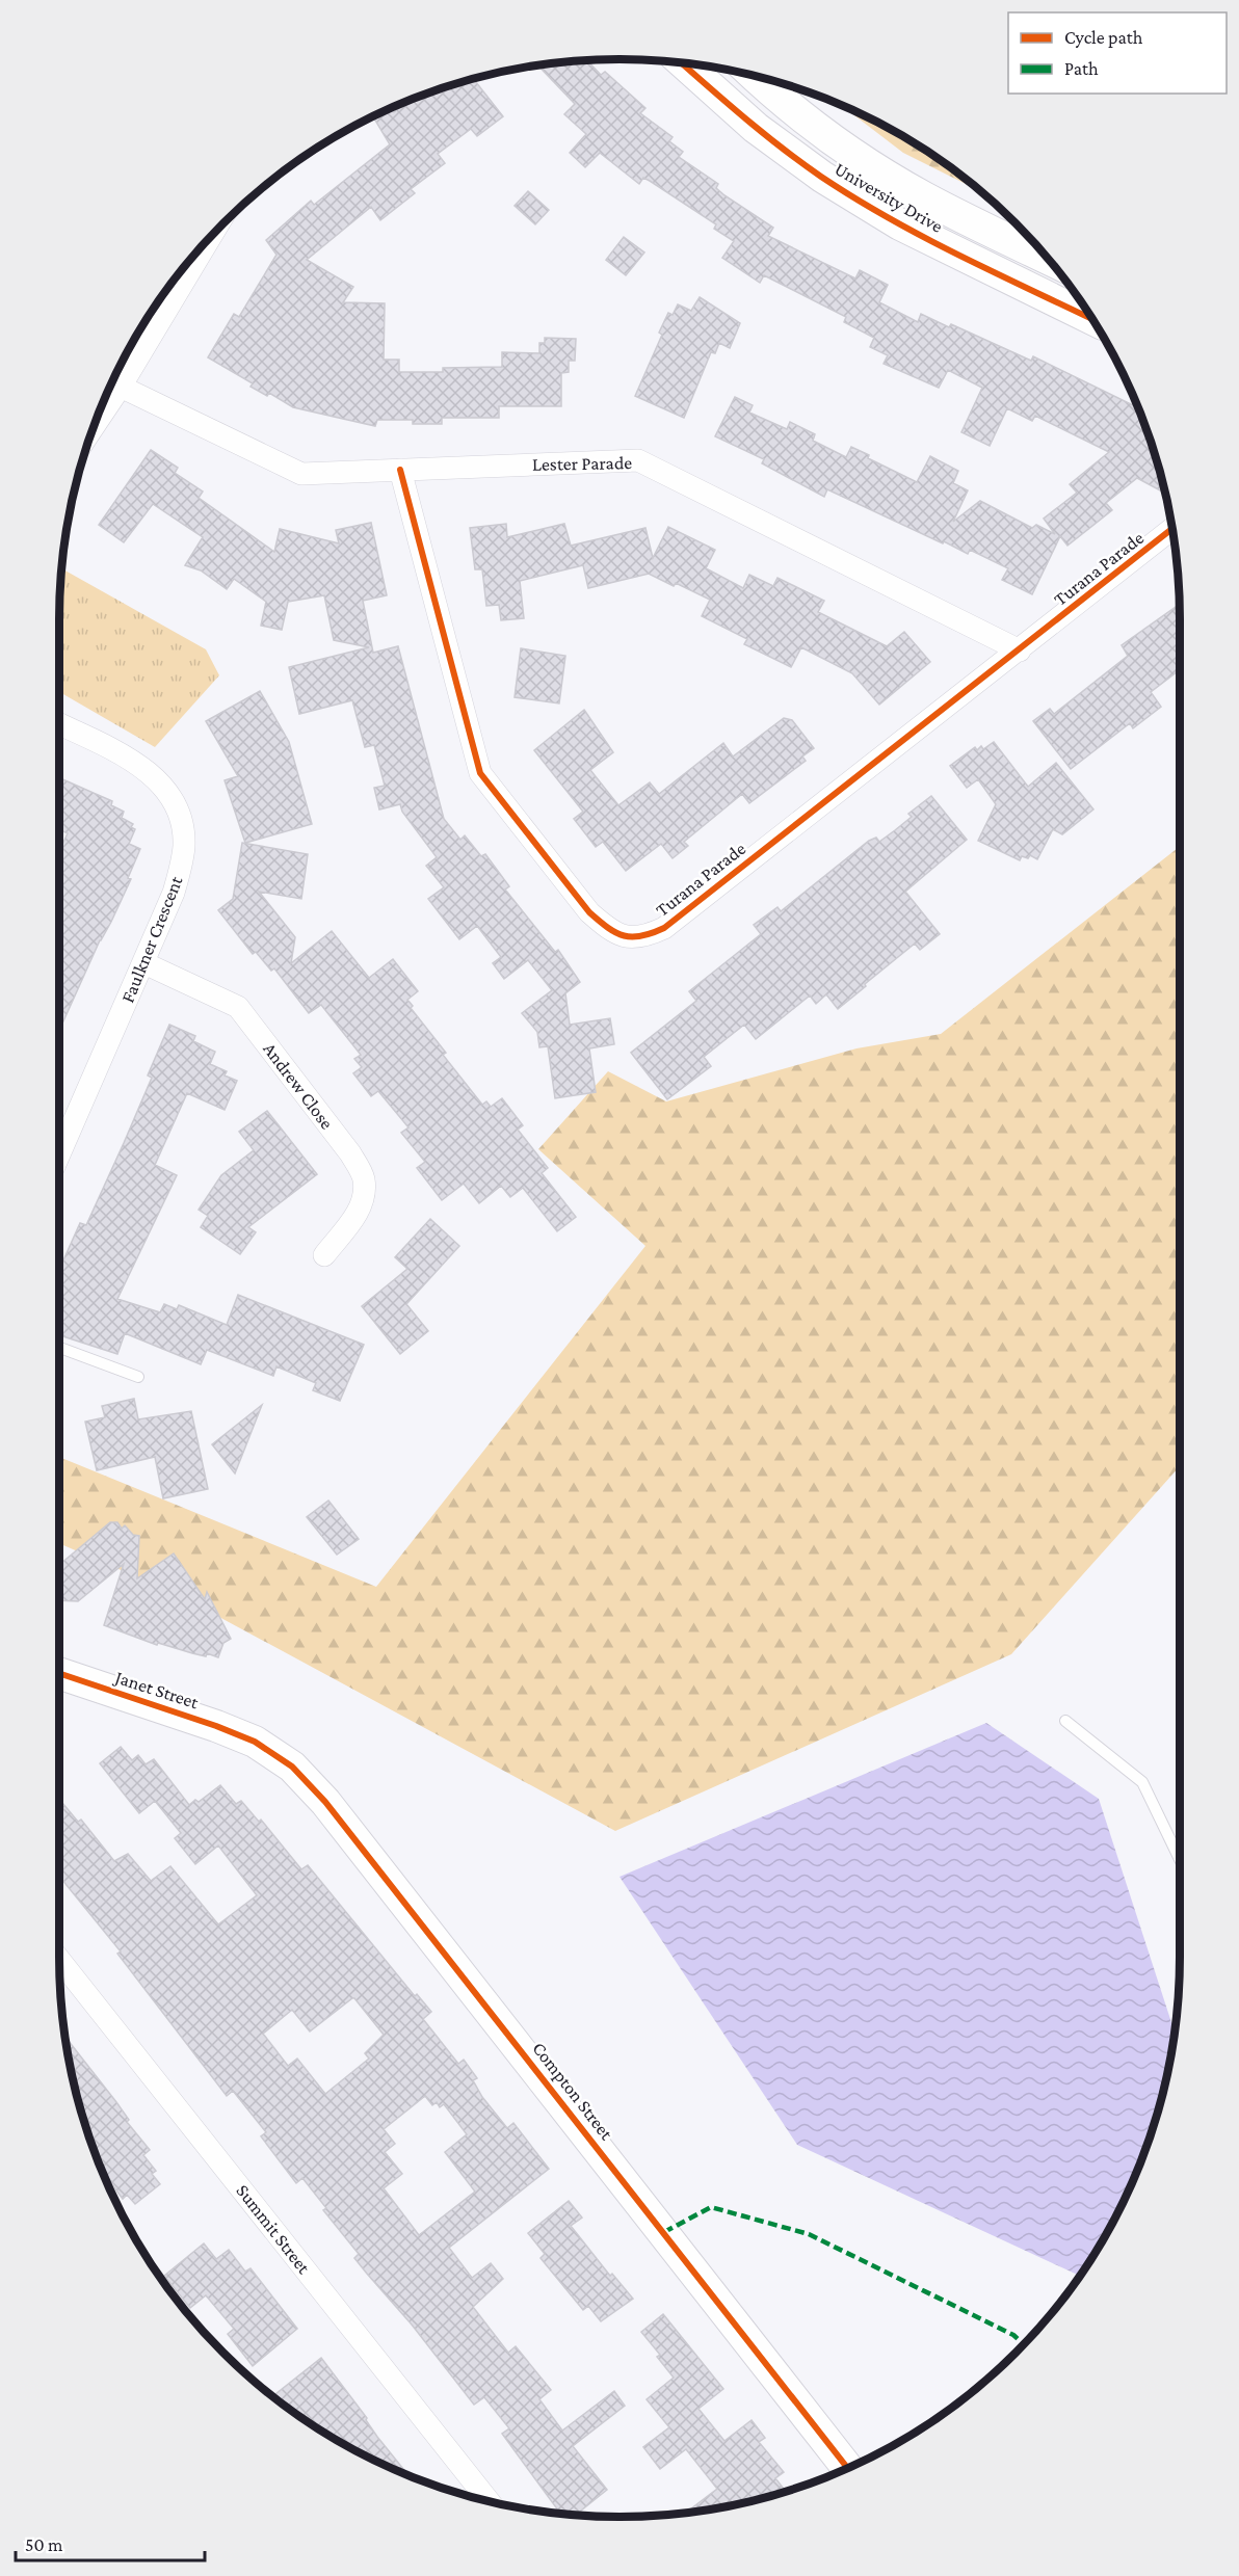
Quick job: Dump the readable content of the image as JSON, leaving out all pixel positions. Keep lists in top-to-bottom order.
{
  "streets": {
    "street": [
      "University Drive",
      "Lester Parade",
      "Turana Parade",
      "Faulkner Crescent",
      "Andrew Close",
      "Janet Street",
      "Compton Street",
      "Summit Street"
    ]
  },
  "crossings": [
    ["Lester Parade", "Turana Parade"],
    ["Faulkner Crescent", "Andrew Close"],
    ["Janet Street", "Compton Street"]
  ],
  "legend": ["Cycle path", "Path"],
  "scale_bar": "50 m"
}
